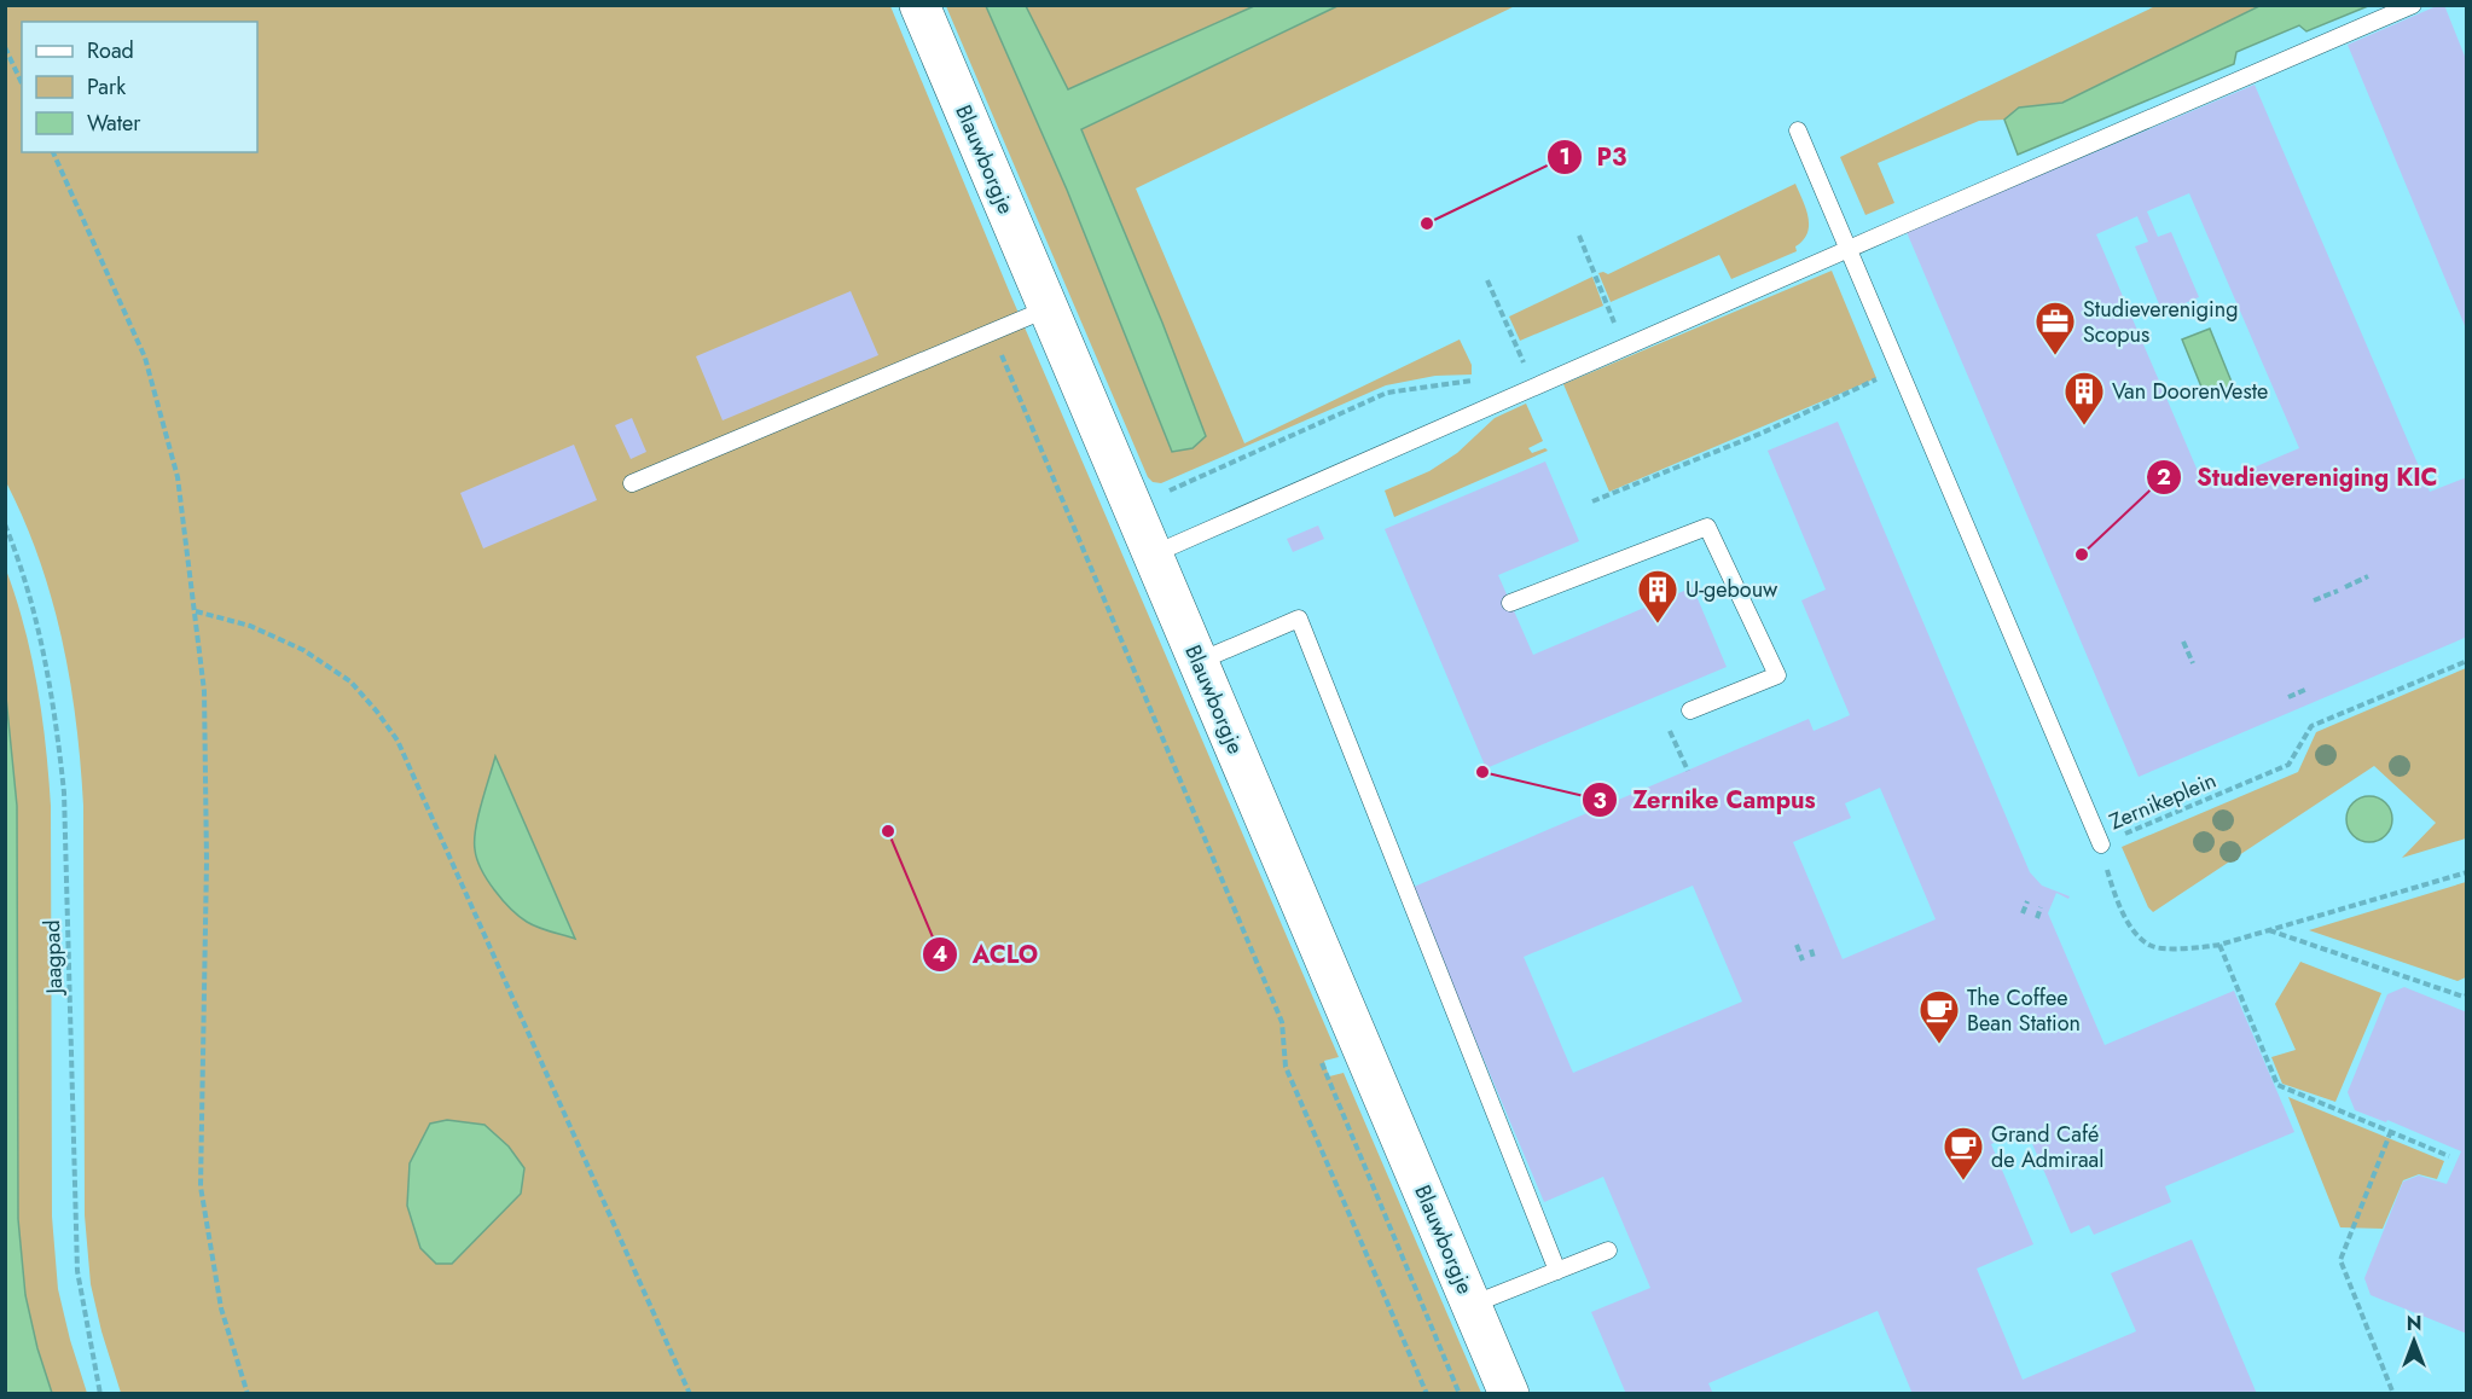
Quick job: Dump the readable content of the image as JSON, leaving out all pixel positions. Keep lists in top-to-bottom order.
{
  "streets": {
    "street": ["Blauwborgje"],
    "path": ["Zernikeplein", "Jaagpad"]
  },
  "places": {
    "other": [
      "P3",
      "Studievereniging KIC",
      "Zernike Campus",
      "ACLO"
    ],
    "office": ["Studievereniging Scopus"],
    "building": ["Van DoorenVeste", "U-gebouw"],
    "cafe": ["The Coffee Bean Station", "Grand Café de Admiraal"]
  },
  "legend": ["Road", "Park", "Water"],
  "north": "top"
}
